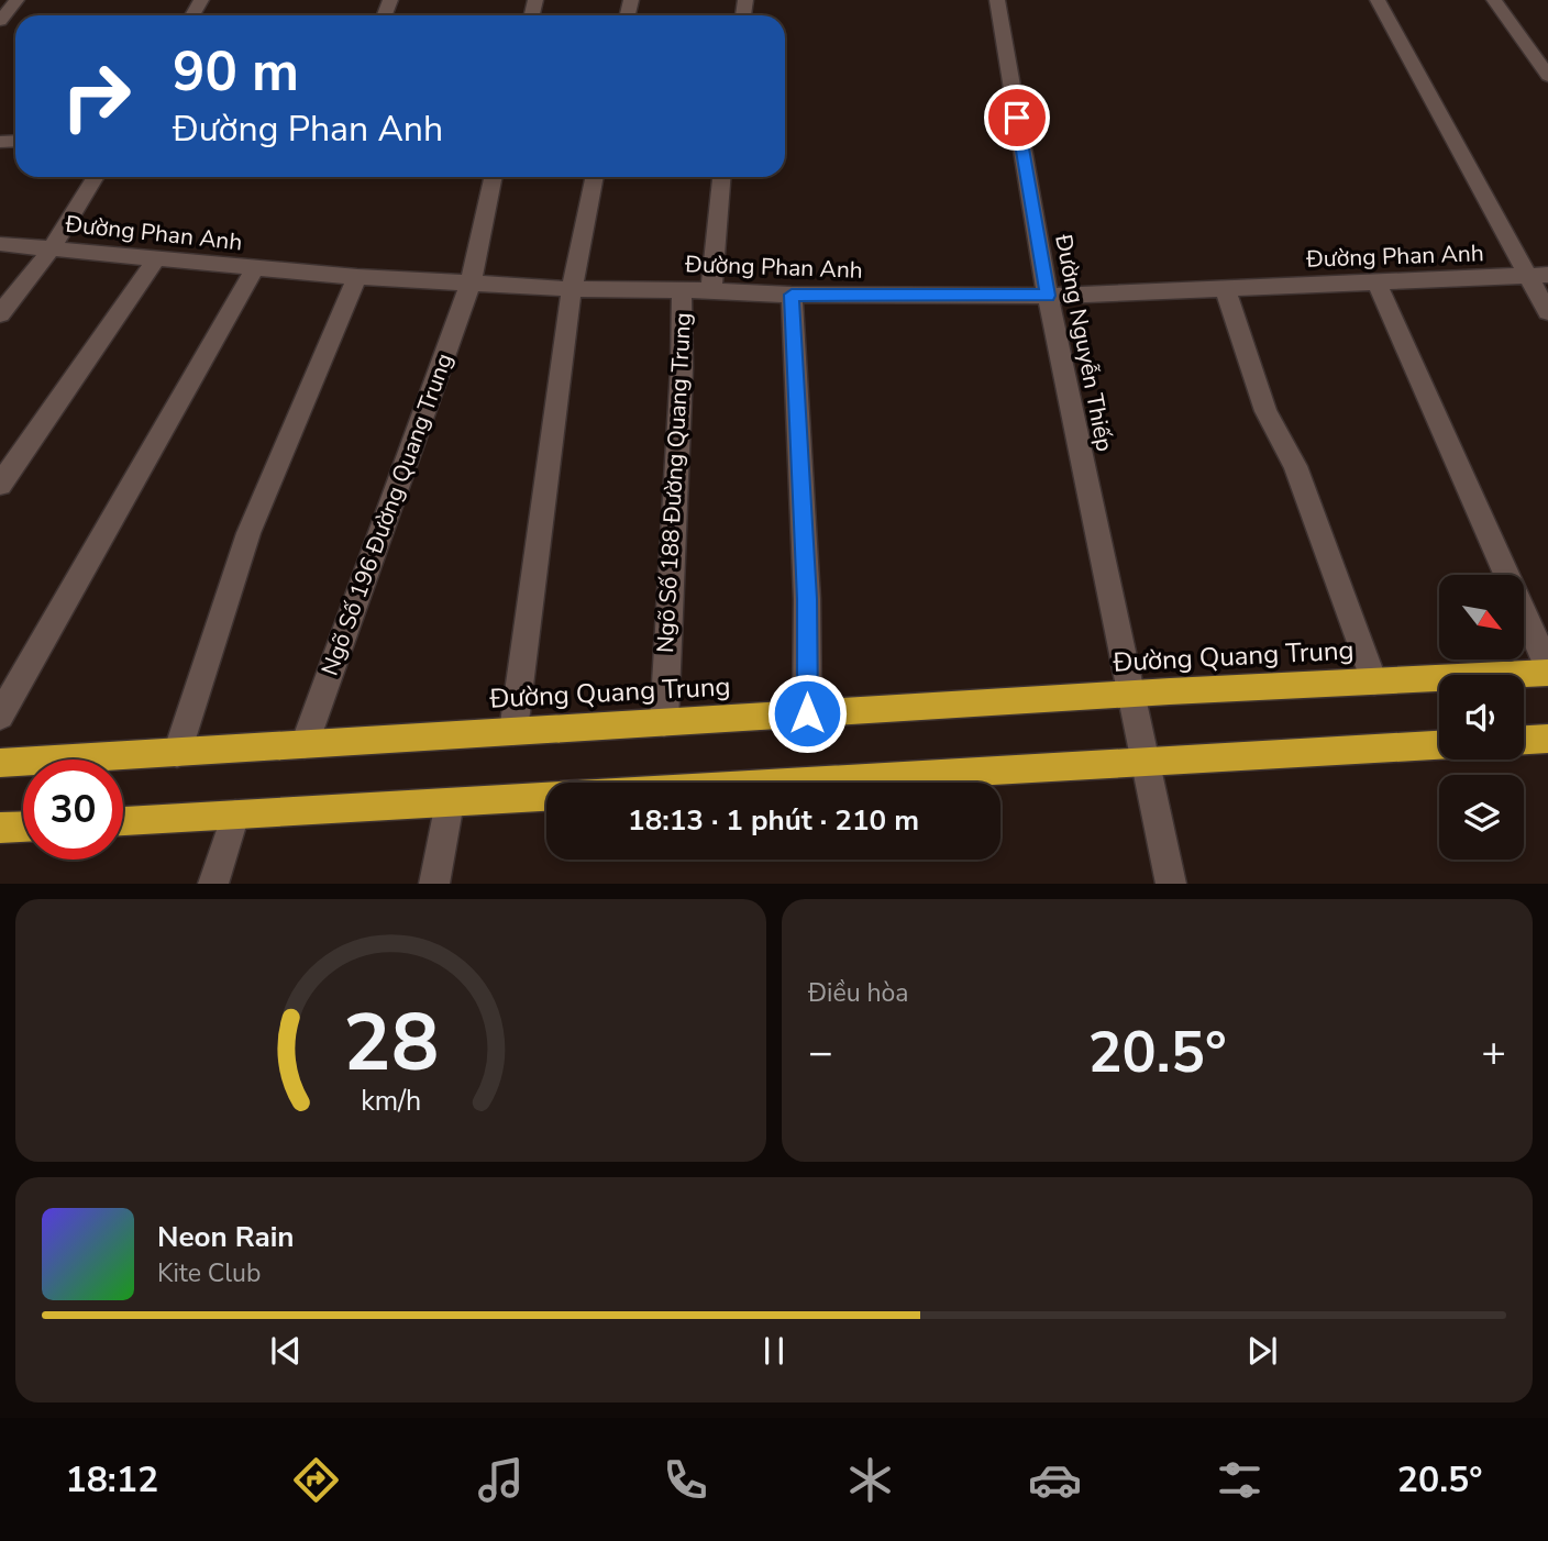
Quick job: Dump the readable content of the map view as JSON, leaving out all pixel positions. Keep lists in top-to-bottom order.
{
  "streets": {
    "highway": ["Đường Quang Trung"],
    "street": [
      "Đường Phan Anh",
      "Đường Nguyễn Thiếp",
      "Ngõ Số 188 Đường Quang Trung",
      "Ngõ Số 196 Đường Quang Trung"
    ]
  },
  "crossings": [
    ["Đường Phan Anh", "Đường Nguyễn Thiếp"],
    ["Đường Phan Anh", "Ngõ Số 188 Đường Quang Trung"],
    ["Đường Phan Anh", "Ngõ Số 196 Đường Quang Trung"],
    ["Đường Nguyễn Thiếp", "Đường Quang Trung"],
    ["Ngõ Số 188 Đường Quang Trung", "Đường Quang Trung"],
    ["Ngõ Số 196 Đường Quang Trung", "Đường Quang Trung"]
  ],
  "north": "bottom right",
  "page": {
    "turn": ["90 m", "Đường Phan Anh"],
    "limit": "30",
    "trip": "18:13 · 1 phút · 210 m",
    "tile": "Điều hòa",
    "heat": ["−", "20.5°", "+"],
    "song": ["Neon Rain", "Kite Club"],
    "tabs": ["18:12", "20.5°"],
    "gauge": ["28", "km/h"]
  }
}
